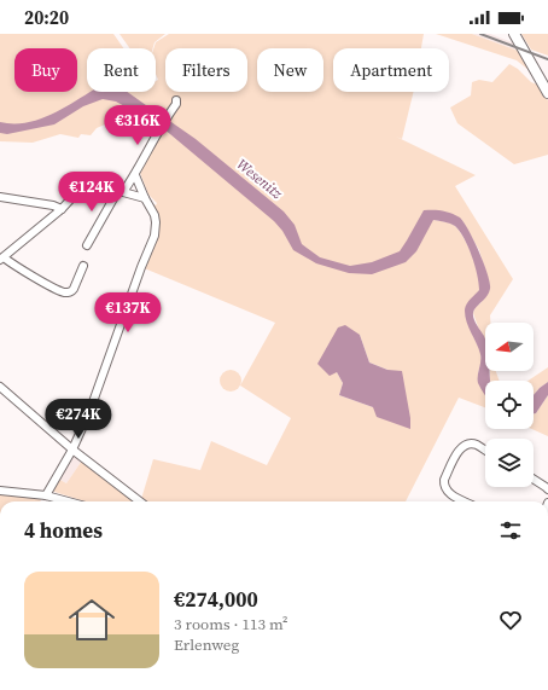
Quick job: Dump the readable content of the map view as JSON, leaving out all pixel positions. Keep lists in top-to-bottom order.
{
  "water": ["Wesenitz"],
  "north": "left",
  "page": {
    "status": "20:20",
    "chip": [
      "Buy",
      "Rent",
      "Filters",
      "New",
      "Apartment"
    ],
    "price": [
      "€316K",
      "€124K",
      "€137K",
      "€274K"
    ],
    "heading": "4 homes",
    "list": [
      {
        "name": "€274,000",
        "note": "3 rooms · 113 m² · Erlenweg"
      }
    ]
  }
}
